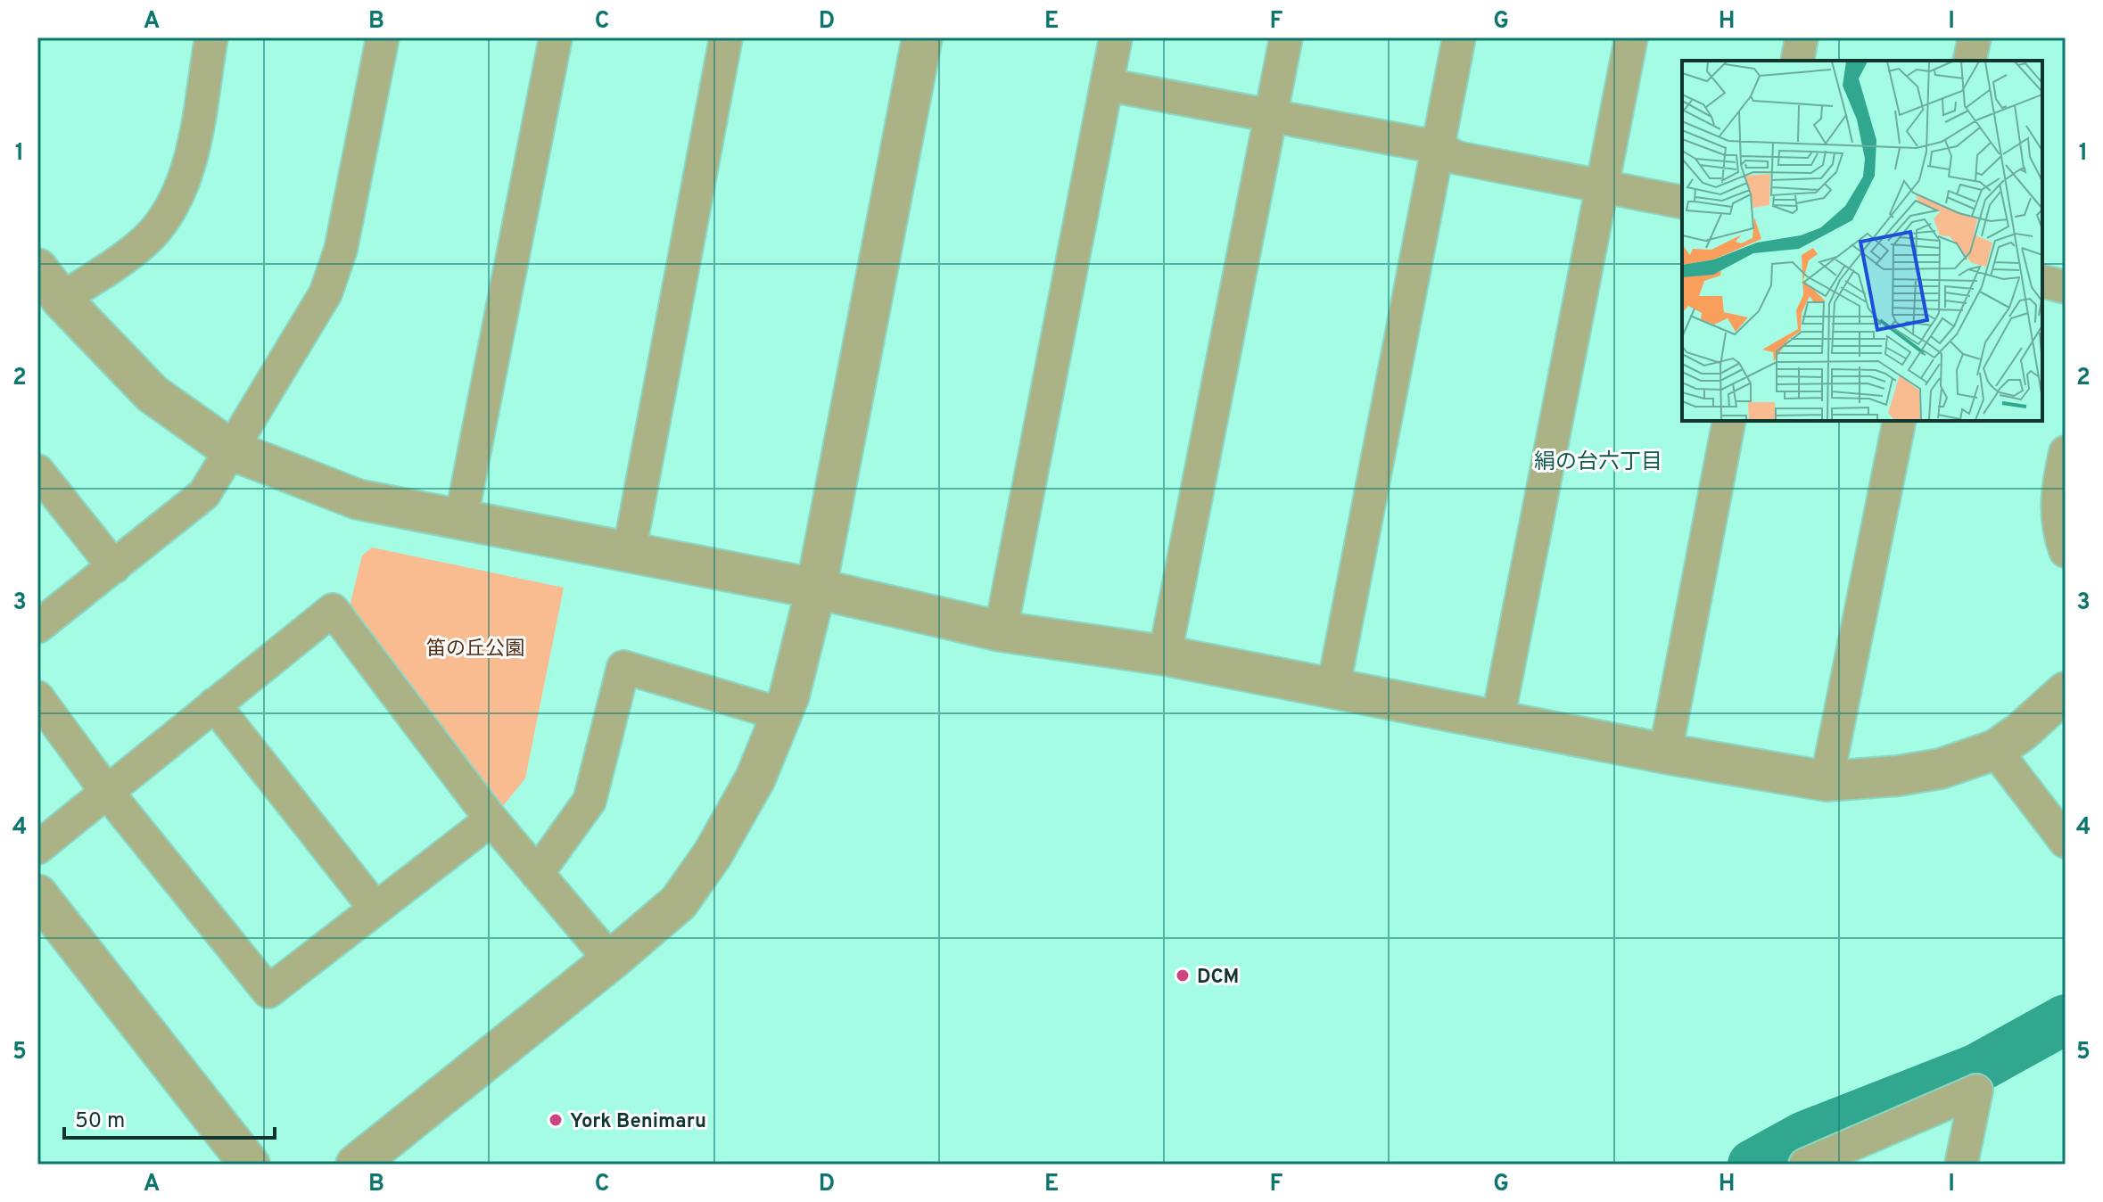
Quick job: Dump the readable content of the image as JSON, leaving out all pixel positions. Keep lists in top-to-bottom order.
{
  "districts": ["絹の台六丁目"],
  "parks": ["笛の丘公園"],
  "places": ["DCM", "York Benimaru"],
  "scale_bar": "50 m",
  "grid": {
    "columns": [
      "A",
      "B",
      "C",
      "D",
      "E",
      "F",
      "G",
      "H",
      "I"
    ],
    "rows": [
      "1",
      "2",
      "3",
      "4",
      "5"
    ]
  }
}
